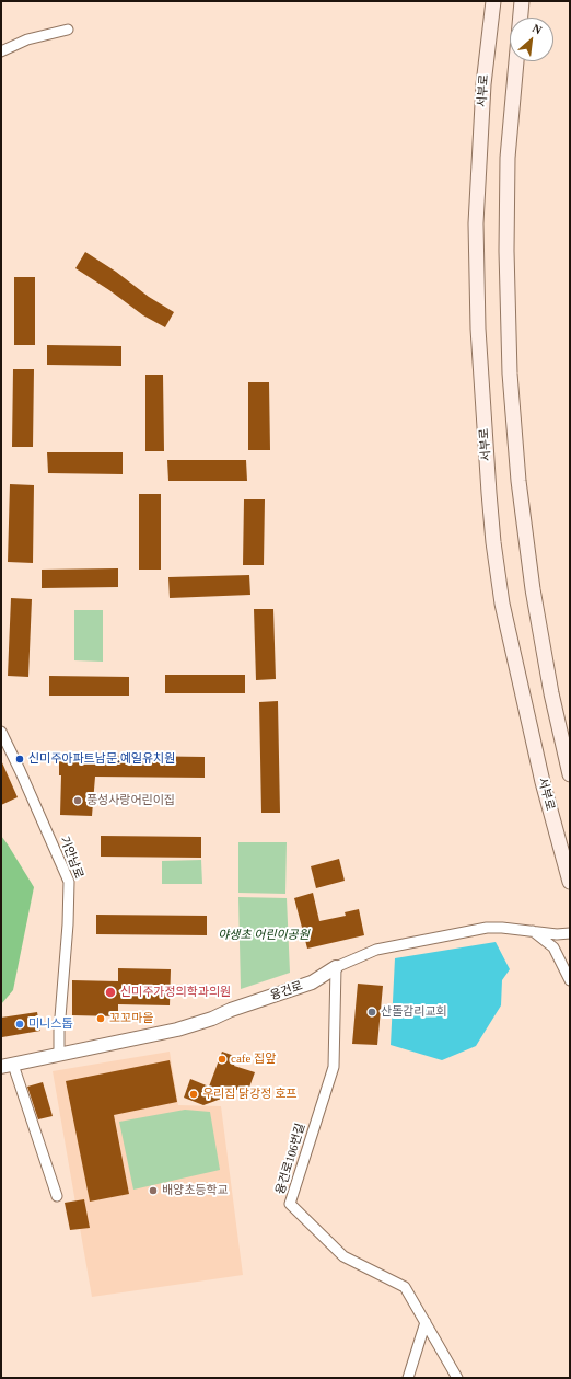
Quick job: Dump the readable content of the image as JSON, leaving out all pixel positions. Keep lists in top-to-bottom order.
{
  "streets": {
    "main road": ["서부로"],
    "street": ["기안남로", "융건로", "융건로106번길"]
  },
  "crossings": [
    ["기안남로", "융건로"],
    ["융건로", "융건로106번길"]
  ],
  "parks": ["야생초 어린이공원"],
  "places": [
    "신미주아파트남문.예일유치원",
    "풍성사랑어린이집",
    "신미주가정의학과의원",
    "산돌감리교회",
    "꼬꼬마을",
    "미니스톱",
    "cafe 집앞",
    "우리집 닭강정 호프",
    "배양초등학교"
  ],
  "north": "top right"
}
